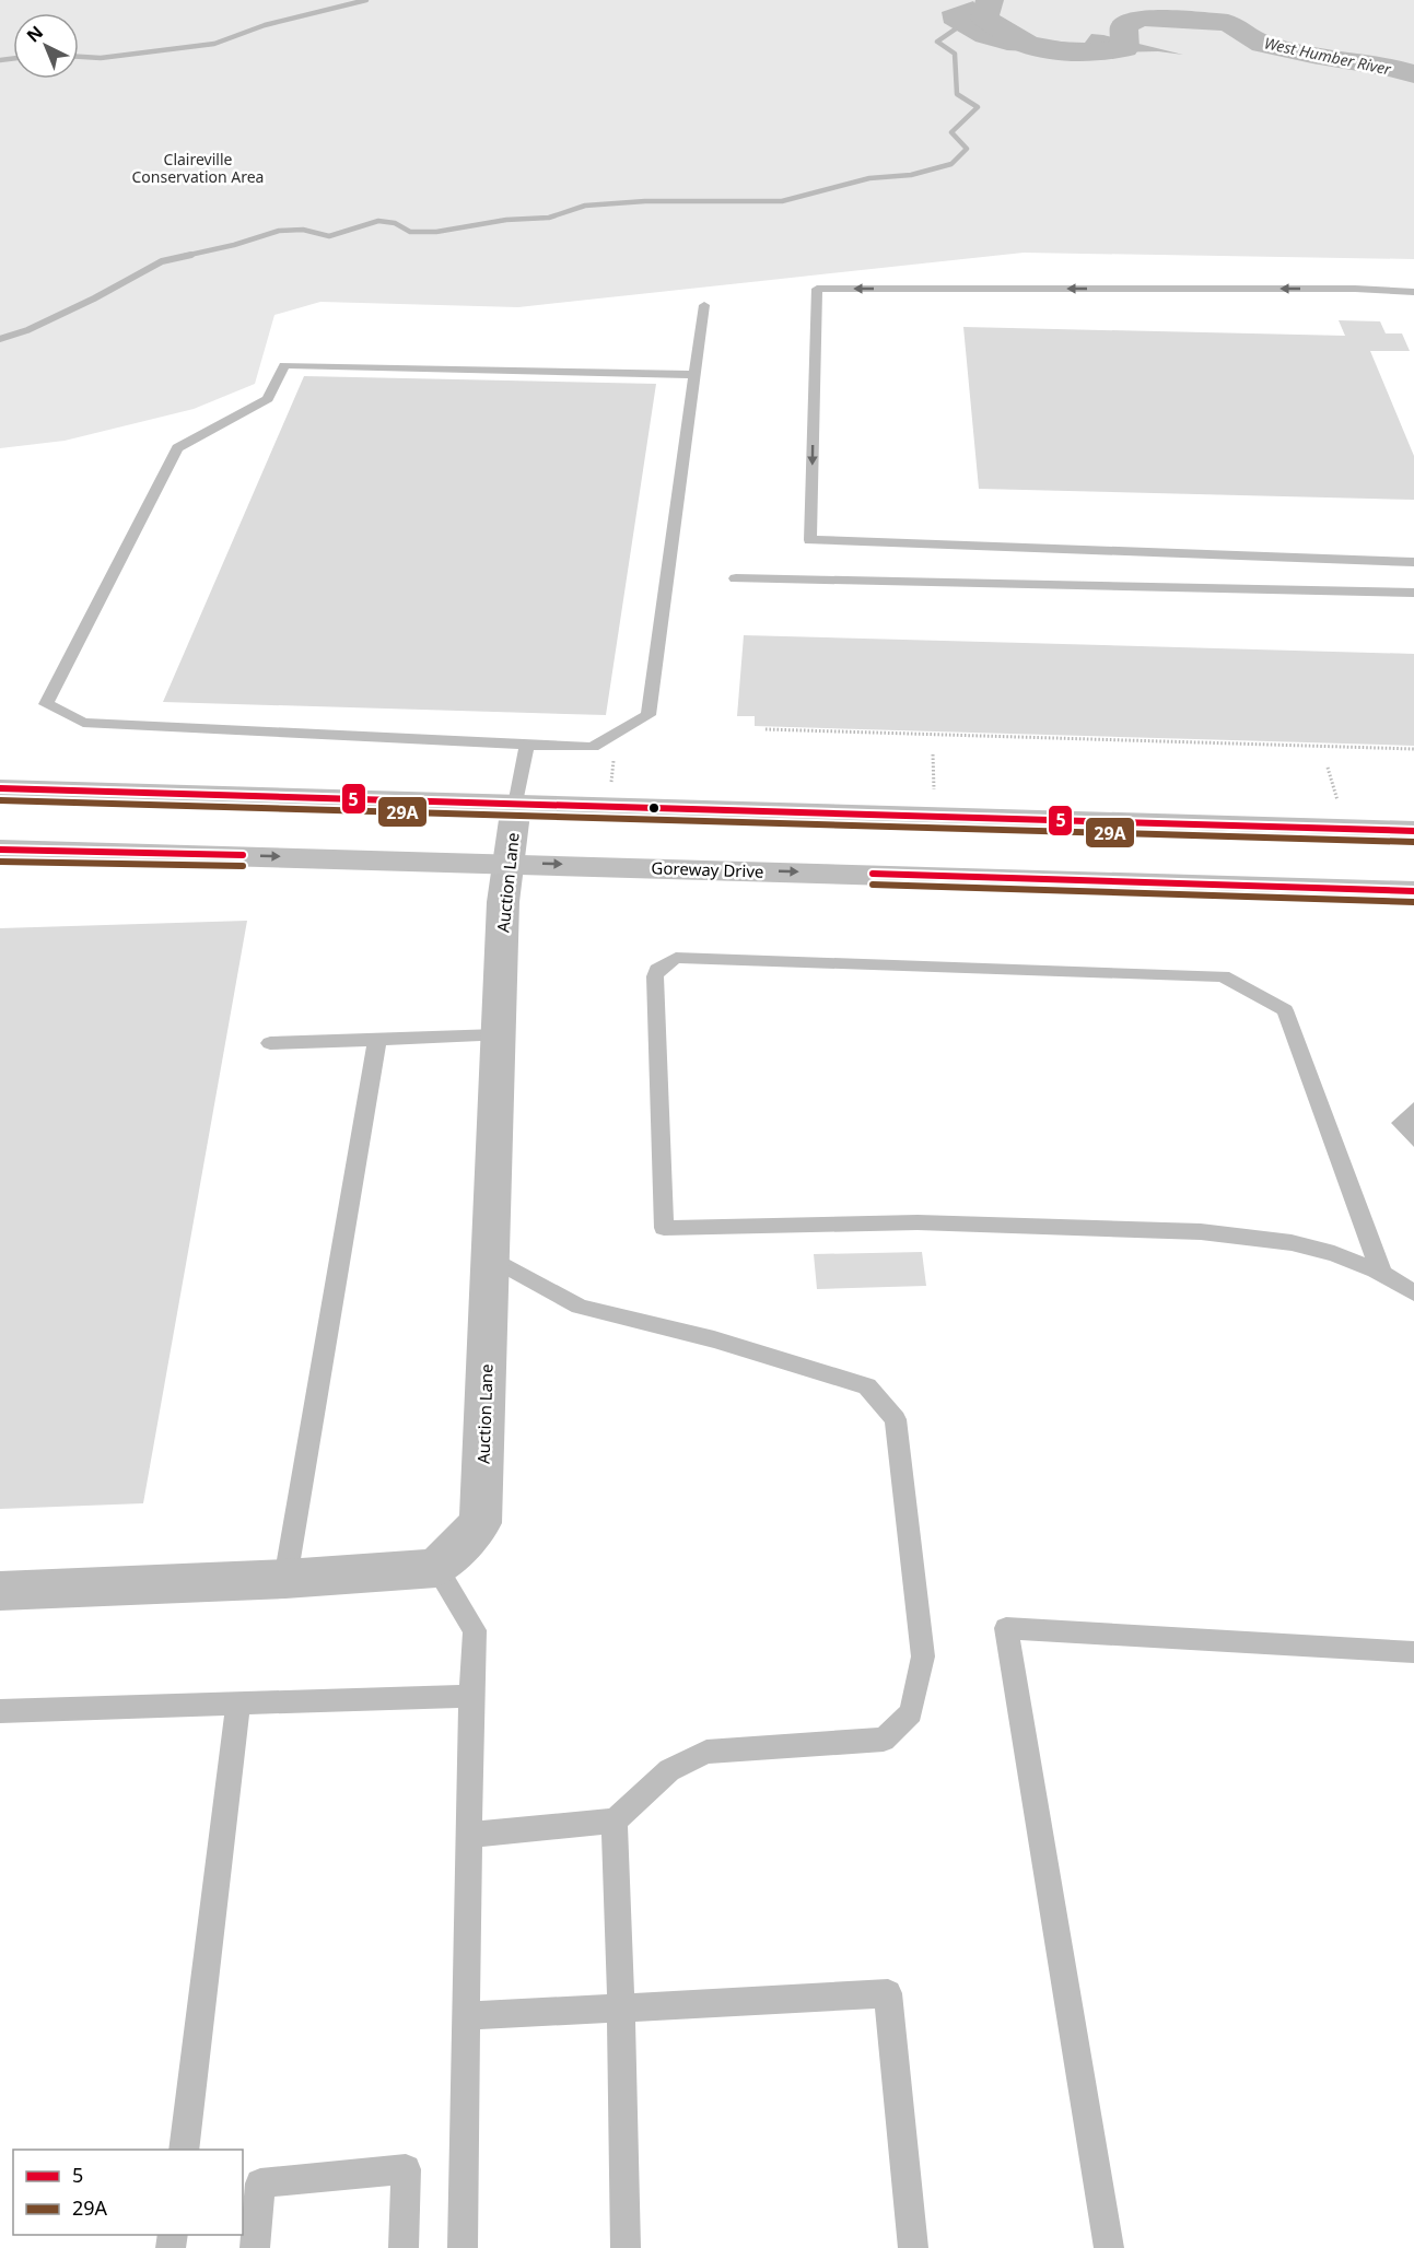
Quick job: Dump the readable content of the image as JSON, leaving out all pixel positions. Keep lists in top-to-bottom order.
{
  "streets": {
    "main road": ["Goreway Drive"],
    "street": ["Auction Lane"]
  },
  "crossings": [
    ["Goreway Drive", "Auction Lane"]
  ],
  "water": ["West Humber River"],
  "parks": ["Claireville Conservation Area"],
  "lines": ["transit line 5", "transit line 29A"],
  "legend": ["5", "29A"],
  "north": "top left"
}
